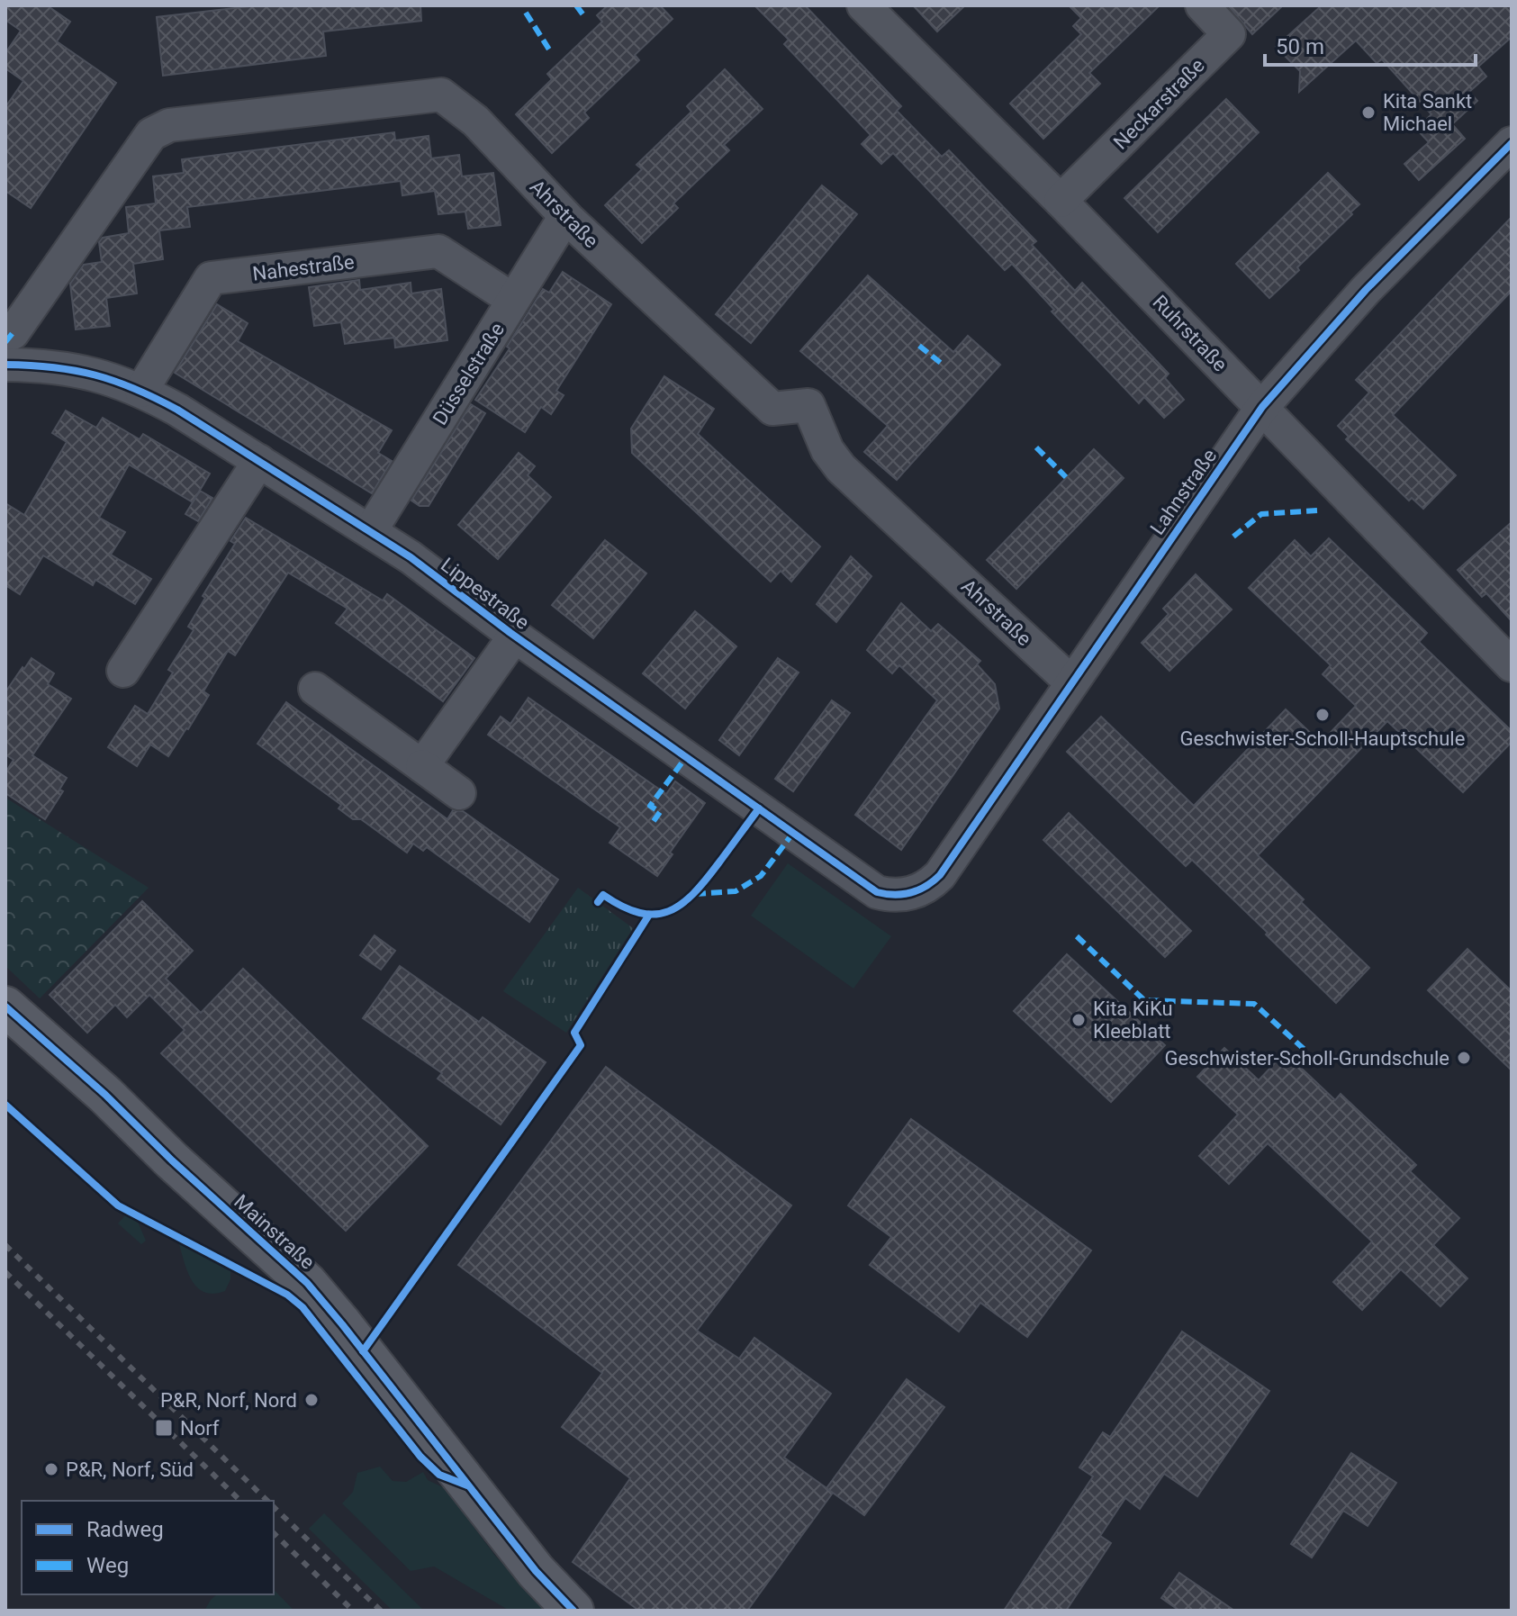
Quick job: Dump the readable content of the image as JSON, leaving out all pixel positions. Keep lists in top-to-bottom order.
{
  "streets": {
    "street": [
      "Neckarstraße",
      "Ahrstraße",
      "Nahestraße",
      "Ruhrstraße",
      "Düsselstraße",
      "Lahnstraße",
      "Lippestraße",
      "Mainstraße"
    ]
  },
  "crossings": [
    ["Neckarstraße", "Ruhrstraße"],
    ["Ahrstraße", "Düsselstraße"],
    ["Ahrstraße", "Lahnstraße"],
    ["Nahestraße", "Düsselstraße"],
    ["Nahestraße", "Lippestraße"],
    ["Ruhrstraße", "Lahnstraße"],
    ["Düsselstraße", "Lippestraße"],
    ["Lahnstraße", "Lippestraße"]
  ],
  "places": {
    "other": [
      "Kita Sankt Michael",
      "Geschwister-Scholl-Hauptschule",
      "Kita KiKu Kleeblatt",
      "Geschwister-Scholl-Grundschule",
      "P&R, Norf, Nord",
      "P&R, Norf, Süd"
    ],
    "transit": ["Norf"]
  },
  "legend": ["Radweg", "Weg"],
  "scale_bar": "50 m"
}
